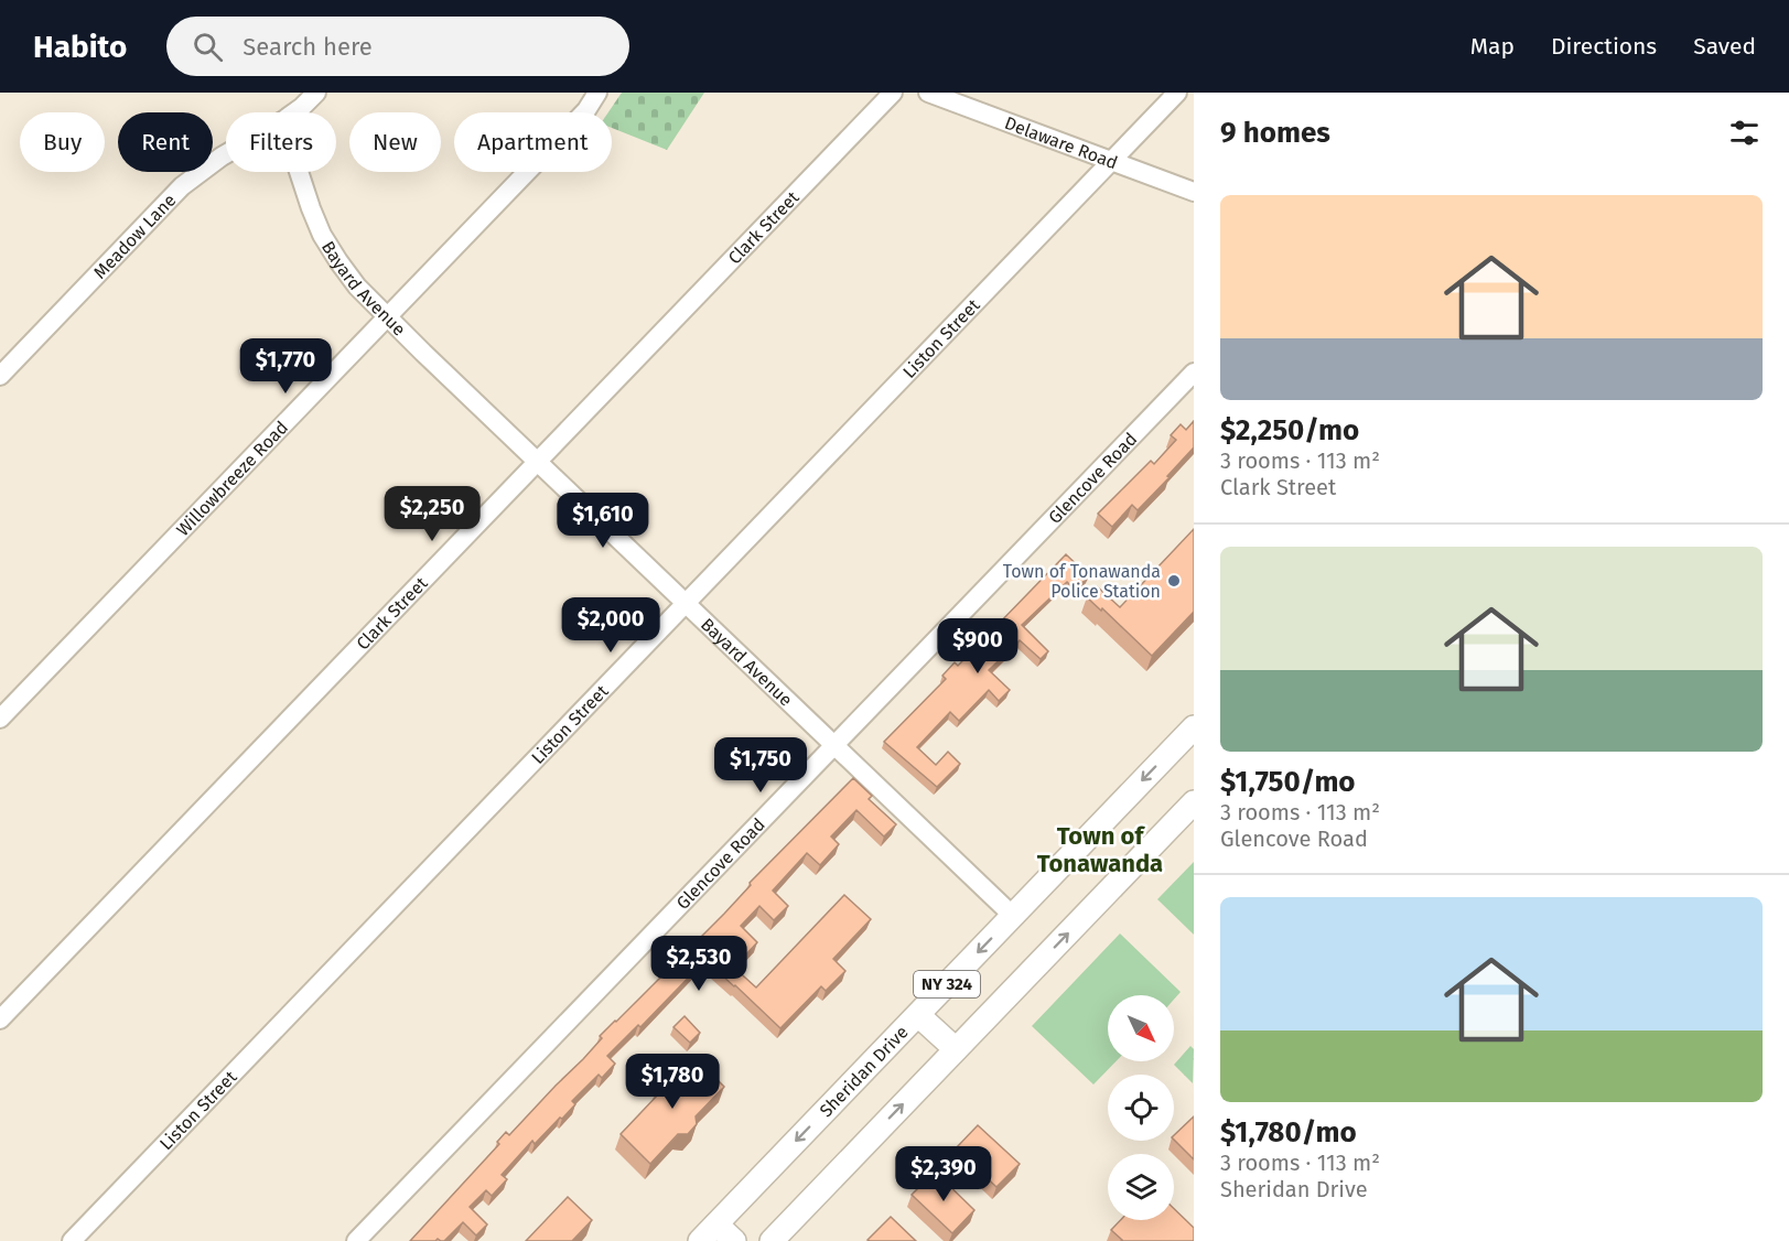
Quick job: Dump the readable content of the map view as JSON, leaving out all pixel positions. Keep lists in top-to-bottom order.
{
  "streets": {
    "main road": ["NY 324", "Sheridan Drive"],
    "street": [
      "Delaware Road",
      "Clark Street",
      "Meadow Lane",
      "Bayard Avenue",
      "Liston Street",
      "Willowbreeze Road",
      "Glencove Road"
    ]
  },
  "crossings": [
    ["Delaware Road", "Liston Street"],
    ["Clark Street", "Bayard Avenue"],
    ["Bayard Avenue", "Liston Street"],
    ["Bayard Avenue", "Willowbreeze Road"],
    ["Bayard Avenue", "Glencove Road"],
    ["Bayard Avenue", "Sheridan Drive"]
  ],
  "districts": ["Town of Tonawanda"],
  "places": ["Town of Tonawanda Police Station"],
  "north": "bottom right",
  "page": {
    "header": "Habito",
    "search": "Search here",
    "nav": ["Map", "Directions", "Saved"],
    "heading": "9 homes",
    "chip": [
      "Buy",
      "Rent",
      "Filters",
      "New",
      "Apartment"
    ],
    "list": [
      {
        "name": "$2,250/mo",
        "note": "3 rooms · 113 m² · Clark Street"
      },
      {
        "name": "$1,750/mo",
        "note": "3 rooms · 113 m² · Glencove Road"
      },
      {
        "name": "$1,780/mo",
        "note": "3 rooms · 113 m² · Sheridan Drive"
      }
    ],
    "price": [
      "$1,770",
      "$2,250",
      "$1,610",
      "$2,000",
      "$900",
      "$1,750",
      "$2,530",
      "$1,780",
      "$2,390"
    ]
  }
}
